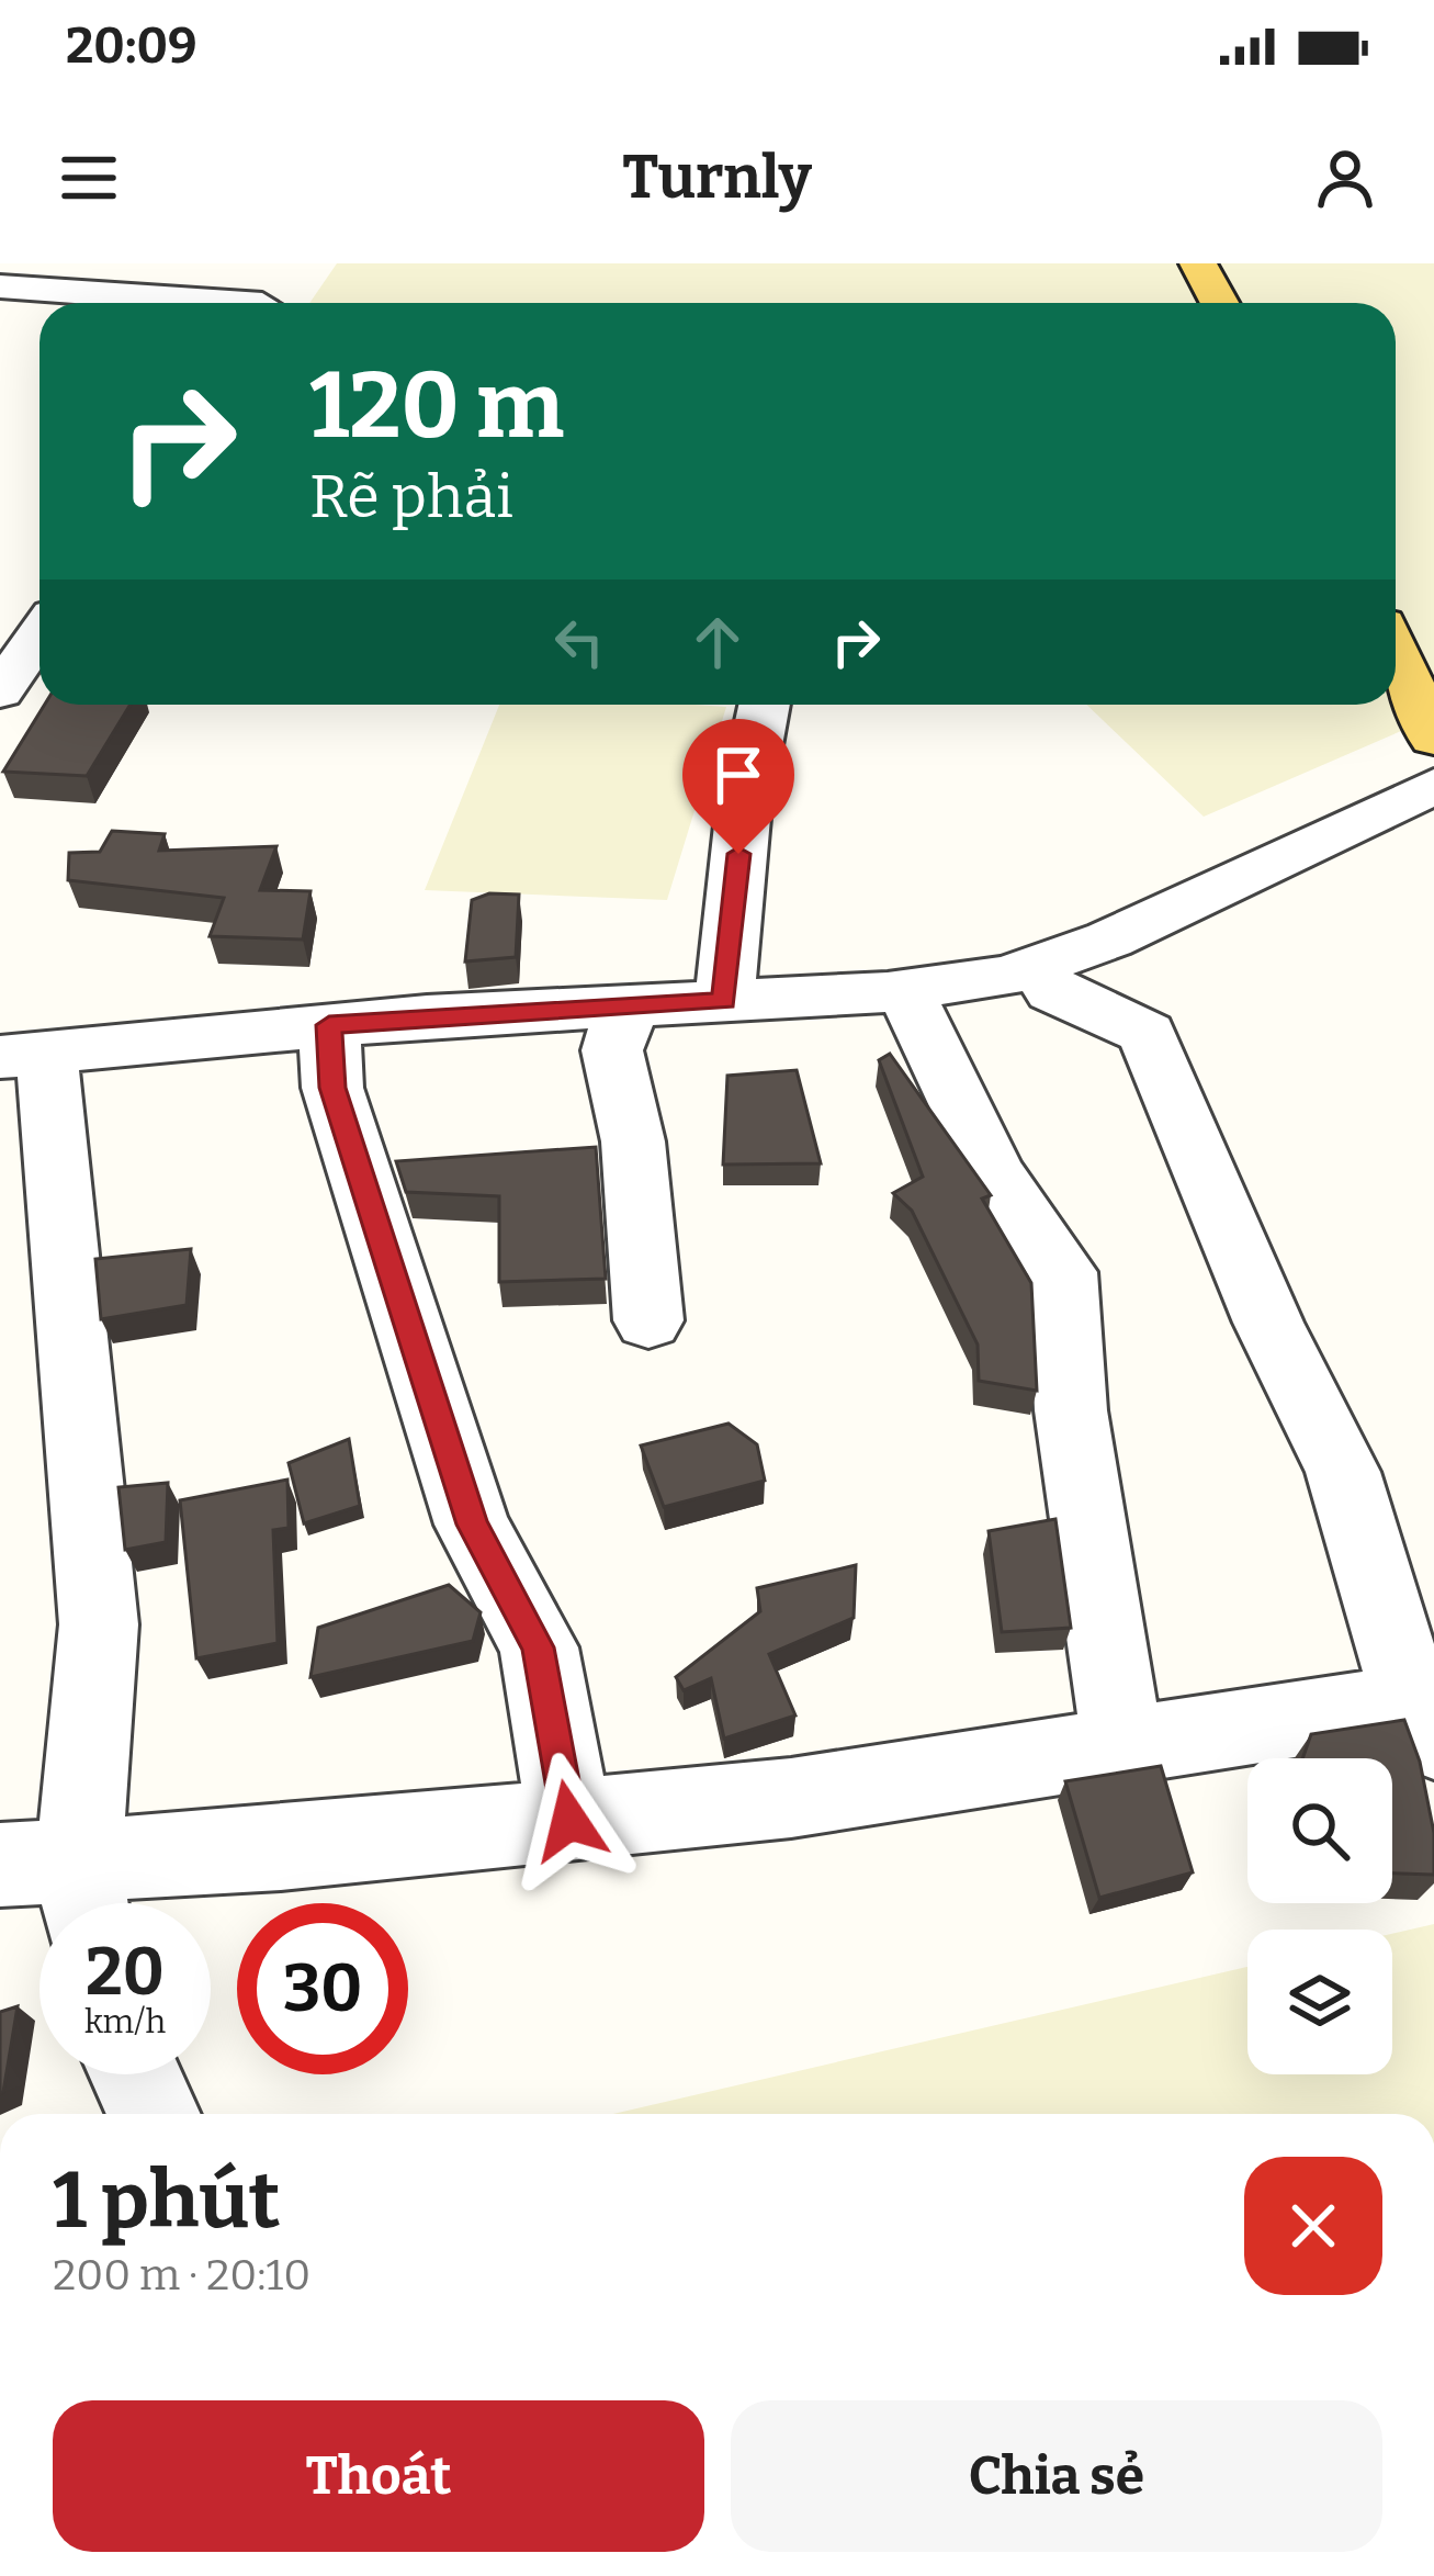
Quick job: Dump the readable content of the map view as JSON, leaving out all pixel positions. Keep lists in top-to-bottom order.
{
  "page": {
    "status": "20:09",
    "header": "Turnly",
    "turn": ["120 m", "Rẽ phải"],
    "speed": "20 km/h",
    "limit": "30",
    "heading": ["1 phút", "200 m · 20:10"],
    "buttons": ["Thoát", "Chia sẻ"]
  }
}
